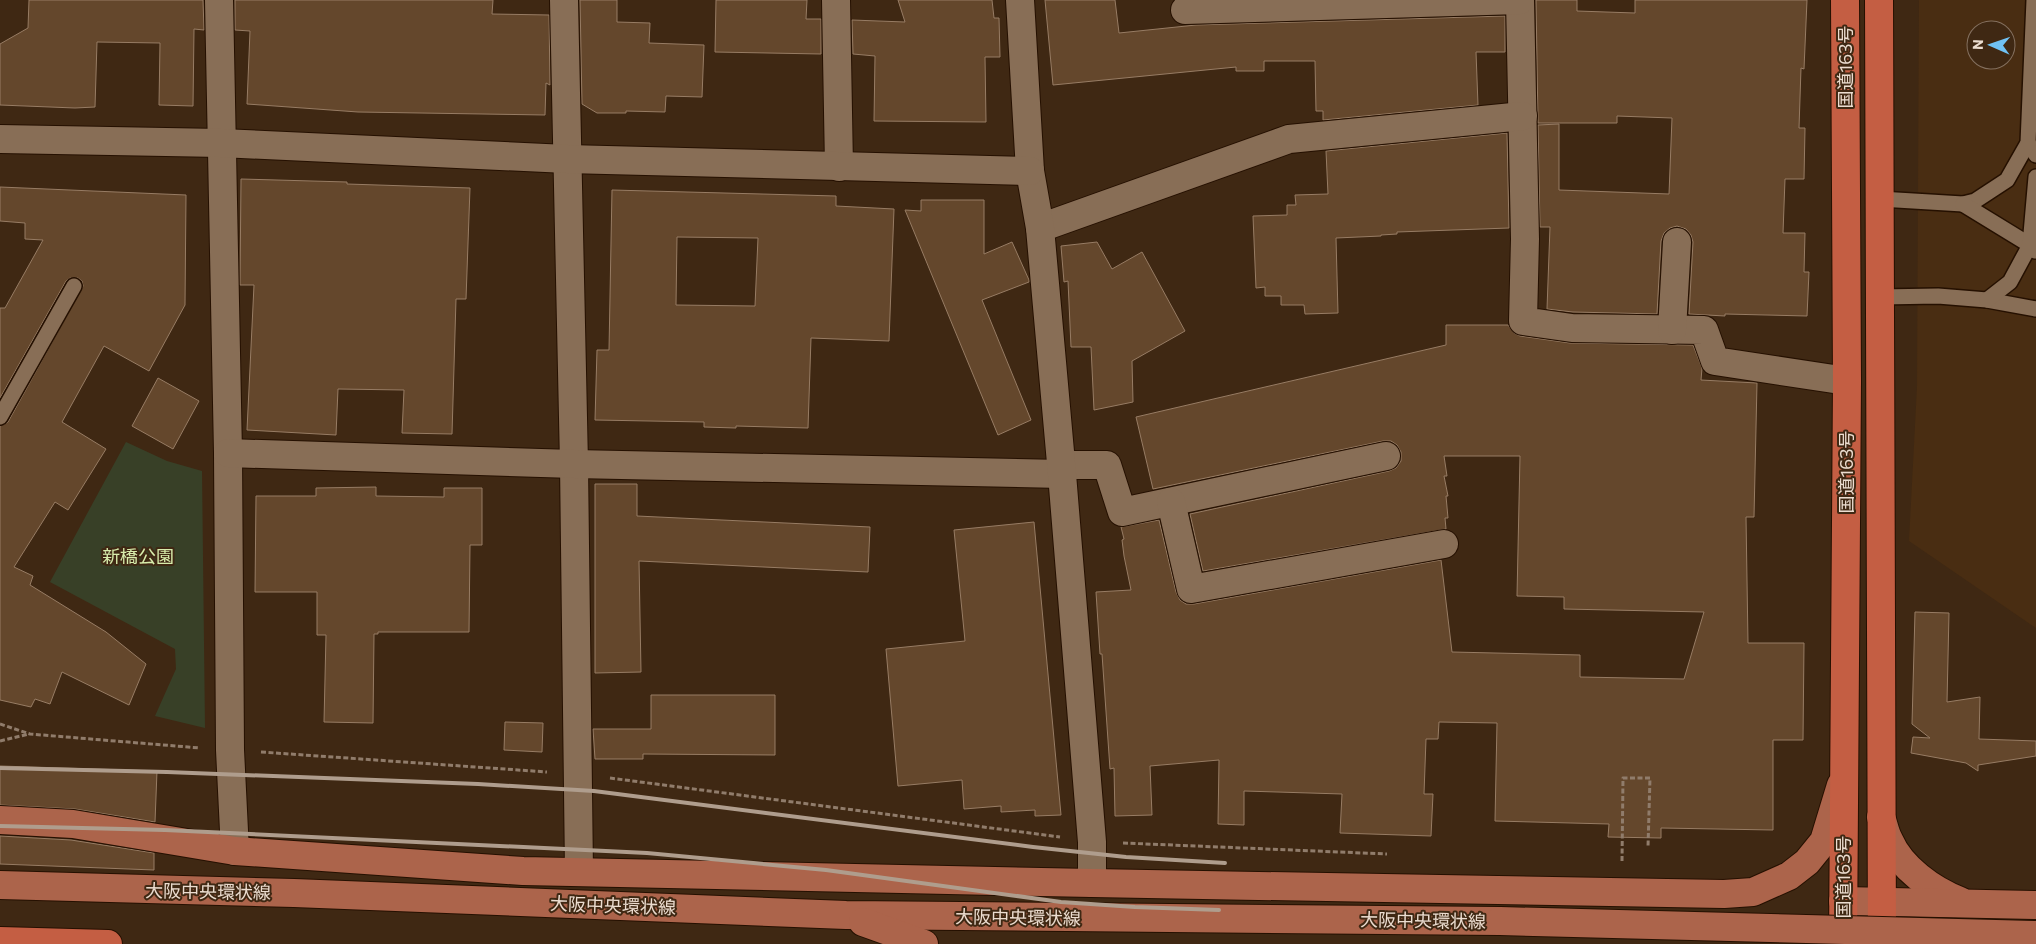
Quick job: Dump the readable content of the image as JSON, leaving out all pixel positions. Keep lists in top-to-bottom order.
{
  "streets": {
    "highway": ["国道163号"],
    "main road": ["大阪中央環状線"]
  },
  "parks": ["新橋公園"],
  "north": "left"
}
